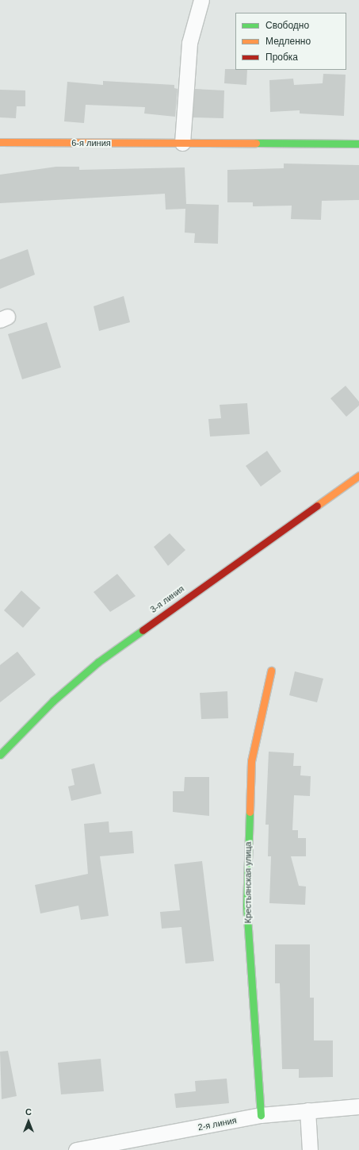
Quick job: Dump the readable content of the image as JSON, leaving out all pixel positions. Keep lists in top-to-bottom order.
{
  "streets": {
    "street": [
      "6-я линия",
      "3-я линия",
      "Крестьянская улица",
      "2-я линия"
    ]
  },
  "crossings": [
    ["Крестьянская улица", "2-я линия"]
  ],
  "legend": ["Свободно", "Медленно", "Пробка"],
  "north": "top"
}
